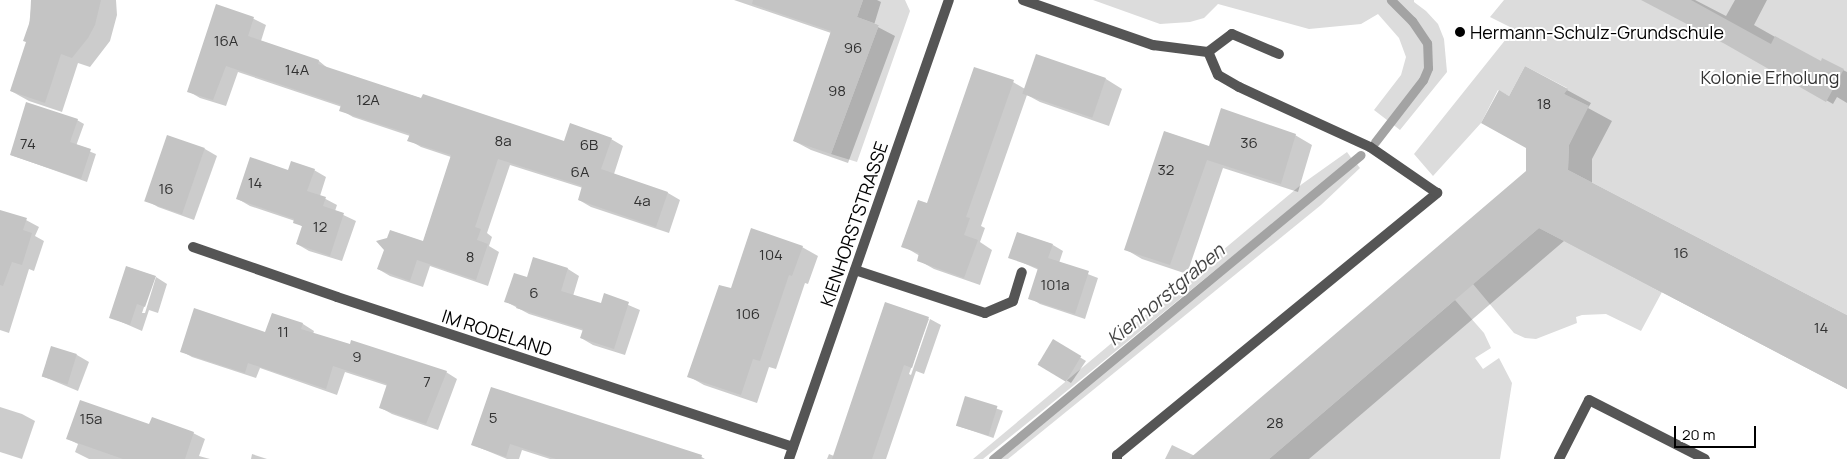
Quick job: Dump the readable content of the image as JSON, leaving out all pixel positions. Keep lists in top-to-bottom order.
{
  "streets": {
    "street": ["KIENHORSTSTRASSE", "IM RODELAND"]
  },
  "crossings": [
    ["KIENHORSTSTRASSE", "IM RODELAND"]
  ],
  "water": ["Kienhorstgraben"],
  "parks": ["Kolonie Erholung"],
  "places": ["Hermann-Schulz-Grundschule"],
  "house_numbers": [
    "16A",
    "96",
    "14A",
    "98",
    "12A",
    "18",
    "8a",
    "36",
    "74",
    "6B",
    "32",
    "6A",
    "14",
    "16",
    "4a",
    "12",
    "16",
    "104",
    "8",
    "101a",
    "6",
    "106",
    "14",
    "11",
    "9",
    "7",
    "5",
    "15a",
    "28"
  ],
  "scale_bar": "20 m"
}
